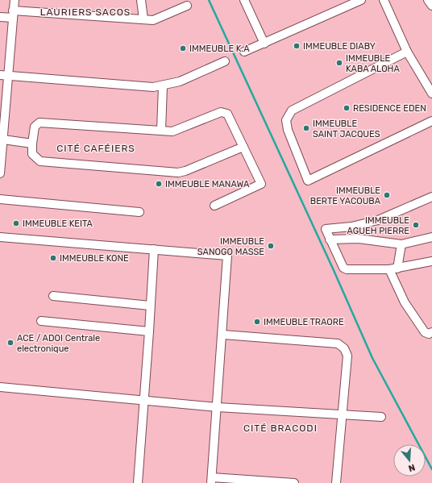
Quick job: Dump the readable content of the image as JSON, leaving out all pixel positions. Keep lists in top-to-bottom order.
{
  "districts": ["LAURIERS SACOS", "CITÉ CAFÉIERS", "CITÉ BRACODI"],
  "places": [
    "IMMEUBLE DIABY",
    "IMMEUBLE K.A",
    "IMMEUBLE KABA ALOHA",
    "RESIDENCE EDEN",
    "IMMEUBLE SAINT JACQUES",
    "IMMEUBLE MANAWA",
    "IMMEUBLE BERTE YACOUBA",
    "IMMEUBLE KEITA",
    "IMMEUBLE AGUEH PIERRE",
    "IMMEUBLE SANOGO MASSE",
    "IMMEUBLE KONE",
    "IMMEUBLE TRAORE",
    "ACE / ADOI Centrale electronique"
  ],
  "north": "bottom"
}
